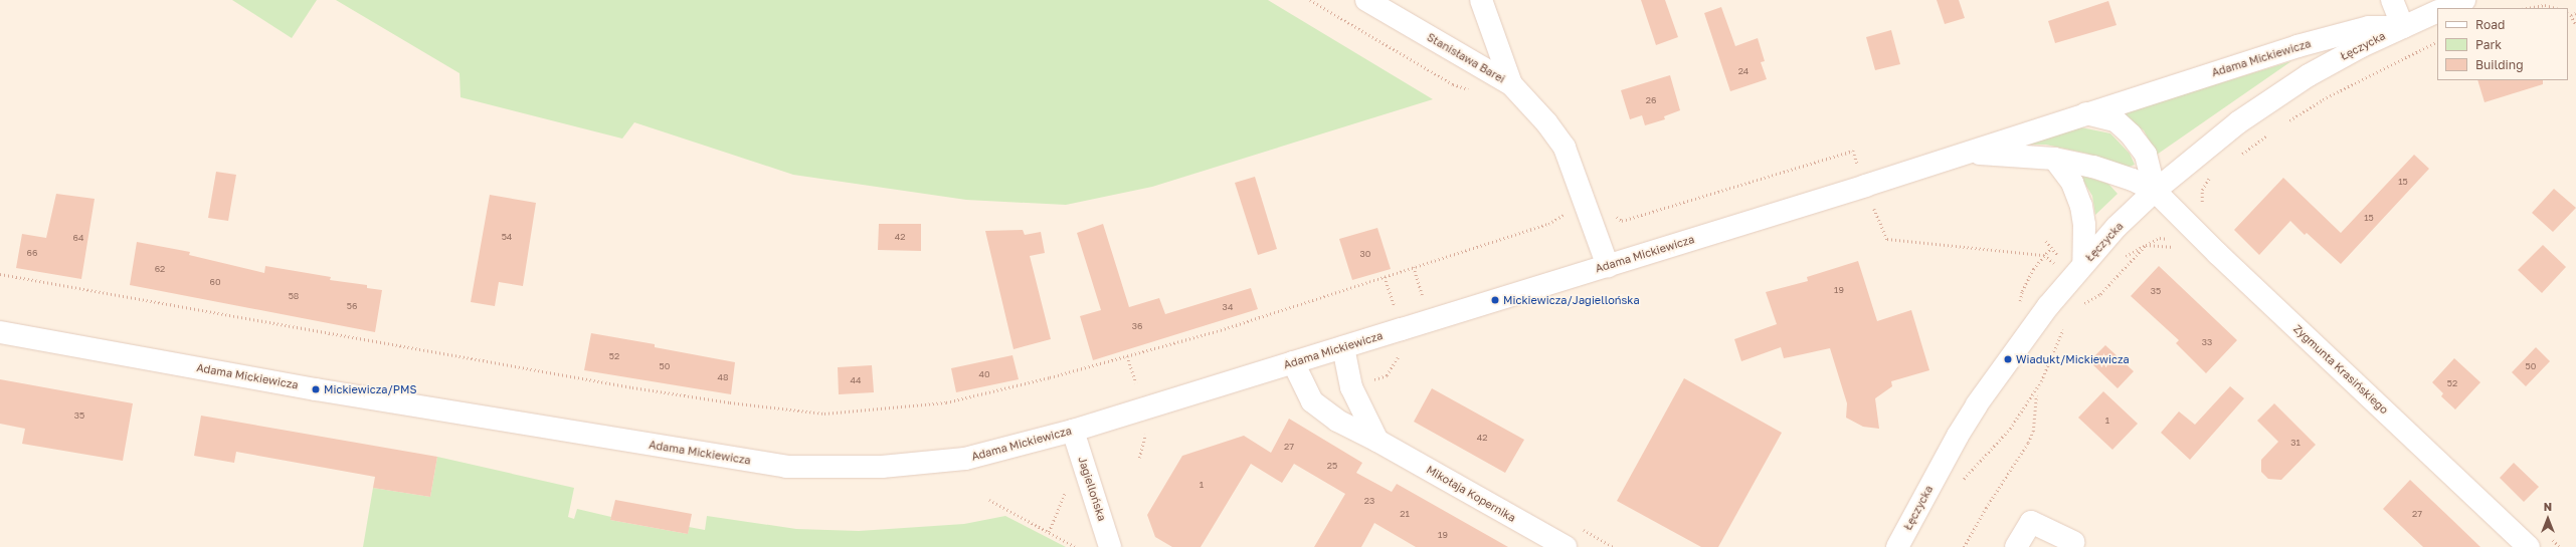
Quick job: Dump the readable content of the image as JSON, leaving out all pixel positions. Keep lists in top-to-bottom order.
{
  "streets": {
    "street": [
      "Łęczycka",
      "Stanisława Barei",
      "Adama Mickiewicza",
      "Zygmunta Krasińskiego",
      "Jagiellońska",
      "Mikołaja Kopernika"
    ]
  },
  "crossings": [
    ["Łęczycka", "Adama Mickiewicza"],
    ["Łęczycka", "Zygmunta Krasińskiego"],
    ["Stanisława Barei", "Adama Mickiewicza"],
    ["Adama Mickiewicza", "Zygmunta Krasińskiego"],
    ["Adama Mickiewicza", "Jagiellońska"],
    ["Adama Mickiewicza", "Mikołaja Kopernika"]
  ],
  "places": ["Mickiewicza/Jagiellońska", "Wiadukt/Mickiewicza", "Mickiewicza/PMS"],
  "house_numbers": [
    "24",
    "26",
    "15",
    "15",
    "54",
    "42",
    "64",
    "66",
    "30",
    "62",
    "60",
    "19",
    "35",
    "58",
    "56",
    "34",
    "36",
    "33",
    "52",
    "50",
    "50",
    "40",
    "48",
    "44",
    "52",
    "35",
    "1",
    "42",
    "31",
    "27",
    "25",
    "1",
    "23",
    "21",
    "27",
    "19"
  ],
  "legend": ["Road", "Park", "Building"],
  "north": "top"
}
